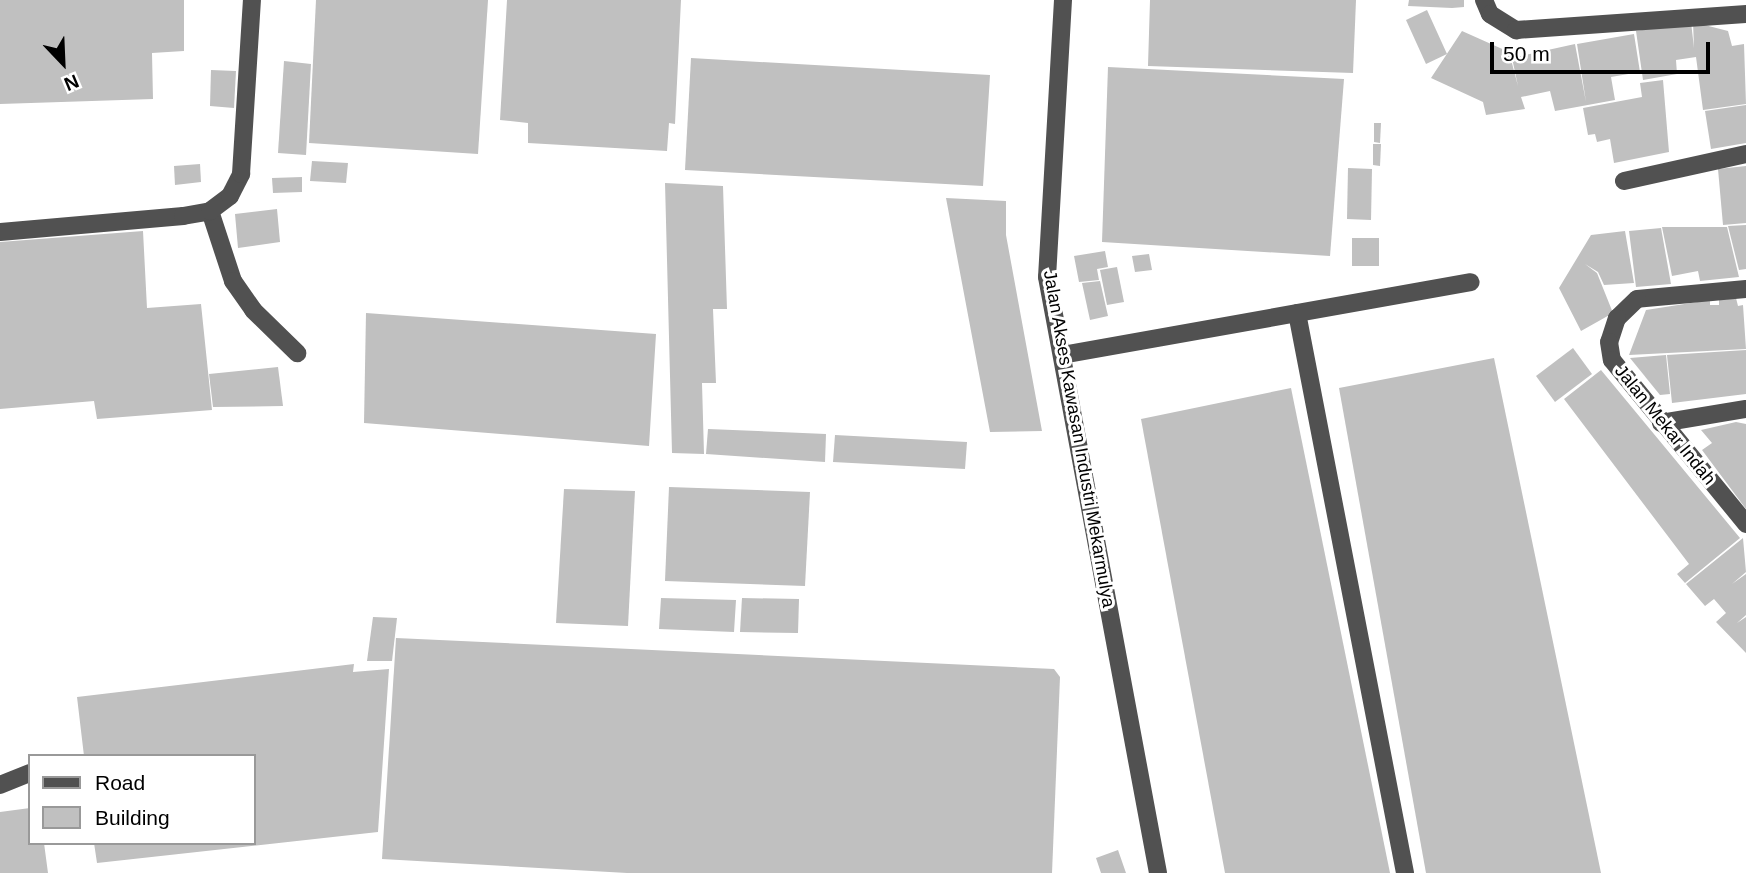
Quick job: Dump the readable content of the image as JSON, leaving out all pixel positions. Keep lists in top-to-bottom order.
{
  "streets": {
    "street": ["Jalan Mekar Indah", "Jalan Akses Kawasan Industri Mekarmulya"]
  },
  "legend": ["Road", "Building"],
  "scale_bar": "50 m",
  "north": "bottom right"
}
